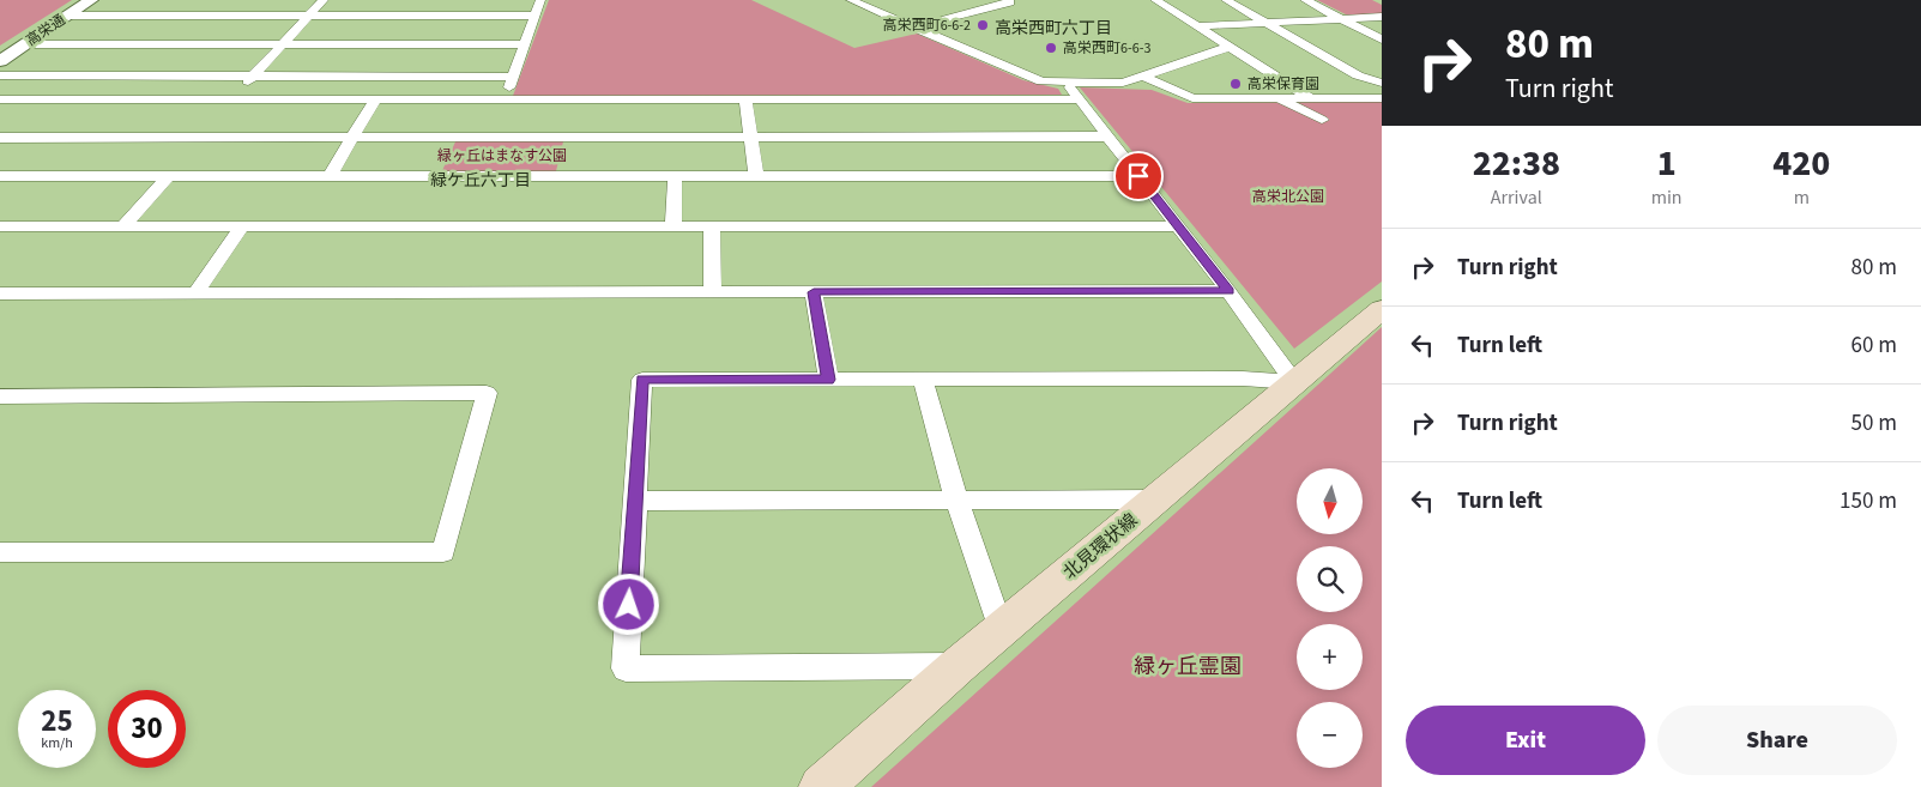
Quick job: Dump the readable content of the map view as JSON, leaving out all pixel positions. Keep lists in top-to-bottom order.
{
  "streets": {
    "main road": ["北見環状線"],
    "street": ["高栄通"]
  },
  "districts": ["高栄西町六丁目", "緑ケ丘六丁目"],
  "parks": ["緑ヶ丘はまなす公園", "高栄北公園", "緑ヶ丘霊園"],
  "places": ["高栄西町6-6-2", "高栄西町6-6-3", "高栄保育園"],
  "north": "bottom",
  "page": {
    "turn": ["80 m", "Turn right"],
    "eta": [
      "22:38",
      "Arrival",
      "1",
      "min",
      "420",
      "m"
    ],
    "list": [
      {
        "name": "Turn right",
        "value": "80 m"
      },
      {
        "name": "Turn left",
        "value": "60 m"
      },
      {
        "name": "Turn right",
        "value": "50 m"
      },
      {
        "name": "Turn left",
        "value": "150 m"
      }
    ],
    "map_buttons": ["+", "−"],
    "speed": "25 km/h",
    "limit": "30",
    "buttons": ["Exit", "Share"]
  }
}
